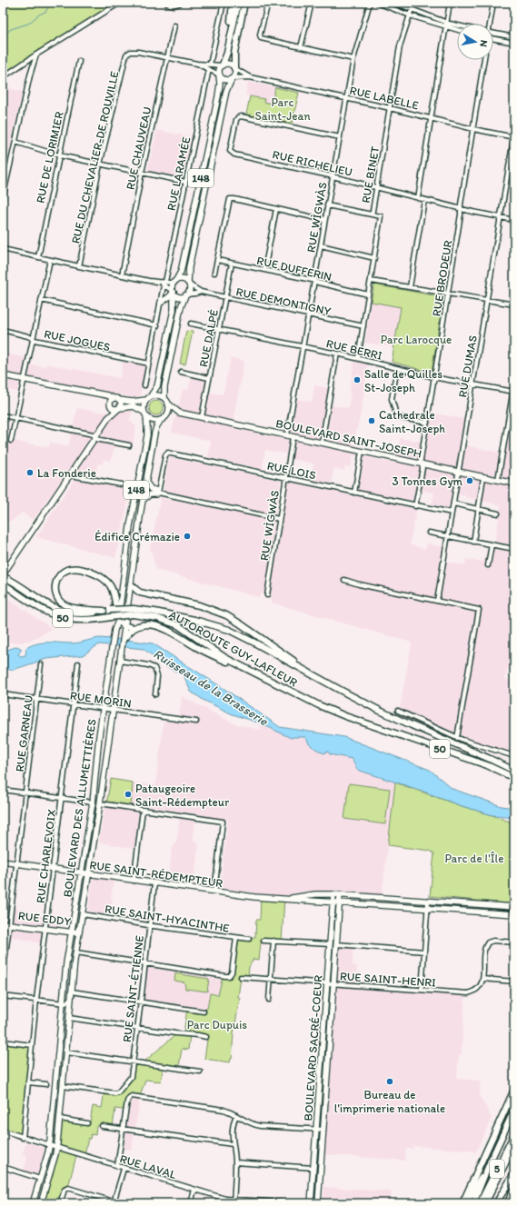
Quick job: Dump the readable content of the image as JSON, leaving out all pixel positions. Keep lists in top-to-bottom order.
{
  "streets": {
    "highway": ["50", "AUTOROUTE GUY-LAFLEUR", "5"],
    "main road": [
      "148",
      "BOULEVARD SAINT-JOSEPH",
      "BOULEVARD DES ALLUMETTIÈRES",
      "RUE SAINT-RÉDEMPTEUR",
      "RUE EDDY",
      "BOULEVARD SACRÉ-COEUR"
    ],
    "street": [
      "RUE LABELLE",
      "RUE CHAUVEAU",
      "RUE DE LORIMIER",
      "RUE DU CHEVALIER-DE ROUVILLE",
      "RUE RICHELIEU",
      "RUE LARAMÉE",
      "RUE BINET",
      "RUE WÌGWÀS",
      "RUE DUFFERIN",
      "RUE BRODEUR",
      "RUE DEMONTIGNY",
      "RUE DALPÉ",
      "RUE JOGUES",
      "RUE BERRI",
      "RUE DUMAS",
      "RUE LOIS",
      "RUE MORIN",
      "RUE GARNEAU",
      "RUE CHARLEVOIX",
      "RUE SAINT-HYACINTHE",
      "RUE SAINT-HENRI",
      "RUE SAINT-ÉTIENNE",
      "RUE LAVAL"
    ]
  },
  "crossings": [
    ["RUE LABELLE", "RUE BINET"],
    ["RUE LABELLE", "148"],
    ["RUE LABELLE", "RUE WÌGWÀS"],
    ["RUE LABELLE", "RUE BRODEUR"],
    ["RUE LABELLE", "RUE DUMAS"],
    ["RUE CHAUVEAU", "RUE DU CHEVALIER-DE ROUVILLE"],
    ["RUE RICHELIEU", "RUE BINET"],
    ["RUE RICHELIEU", "RUE WÌGWÀS"],
    ["RUE RICHELIEU", "RUE BRODEUR"],
    ["RUE RICHELIEU", "RUE DUMAS"],
    ["RUE LARAMÉE", "RUE JOGUES"],
    ["RUE BINET", "RUE DUFFERIN"],
    ["RUE BINET", "RUE DEMONTIGNY"],
    ["RUE BINET", "RUE BERRI"],
    ["148", "RUE DEMONTIGNY"],
    ["RUE WÌGWÀS", "RUE DUFFERIN"],
    ["RUE WÌGWÀS", "RUE DEMONTIGNY"],
    ["RUE WÌGWÀS", "RUE BERRI"],
    ["RUE WÌGWÀS", "BOULEVARD SAINT-JOSEPH"],
    ["RUE WÌGWÀS", "RUE LOIS"],
    ["RUE DUFFERIN", "RUE DALPÉ"],
    ["RUE BRODEUR", "RUE BERRI"],
    ["RUE BRODEUR", "BOULEVARD SAINT-JOSEPH"],
    ["RUE BRODEUR", "RUE LOIS"],
    ["RUE DEMONTIGNY", "RUE DALPÉ"],
    ["RUE DALPÉ", "RUE BERRI"],
    ["RUE DALPÉ", "BOULEVARD SAINT-JOSEPH"],
    ["RUE BERRI", "RUE DUMAS"],
    ["RUE DUMAS", "BOULEVARD SAINT-JOSEPH"],
    ["RUE DUMAS", "RUE LOIS"],
    ["BOULEVARD SAINT-JOSEPH", "BOULEVARD DES ALLUMETTIÈRES"],
    ["RUE MORIN", "RUE GARNEAU"],
    ["RUE MORIN", "BOULEVARD DES ALLUMETTIÈRES"],
    ["RUE MORIN", "RUE CHARLEVOIX"],
    ["RUE GARNEAU", "RUE SAINT-RÉDEMPTEUR"],
    ["RUE GARNEAU", "RUE EDDY"],
    ["BOULEVARD DES ALLUMETTIÈRES", "RUE SAINT-RÉDEMPTEUR"],
    ["BOULEVARD DES ALLUMETTIÈRES", "RUE EDDY"],
    ["BOULEVARD DES ALLUMETTIÈRES", "RUE SAINT-HYACINTHE"],
    ["BOULEVARD DES ALLUMETTIÈRES", "RUE SAINT-ÉTIENNE"],
    ["BOULEVARD DES ALLUMETTIÈRES", "RUE LAVAL"],
    ["RUE CHARLEVOIX", "RUE SAINT-RÉDEMPTEUR"],
    ["RUE CHARLEVOIX", "RUE EDDY"],
    ["RUE CHARLEVOIX", "RUE LAVAL"],
    ["RUE SAINT-RÉDEMPTEUR", "RUE SAINT-ÉTIENNE"],
    ["RUE SAINT-RÉDEMPTEUR", "BOULEVARD SACRÉ-COEUR"],
    ["RUE SAINT-HYACINTHE", "RUE SAINT-ÉTIENNE"],
    ["RUE SAINT-HENRI", "BOULEVARD SACRÉ-COEUR"]
  ],
  "water": ["Ruisseau de la Brasserie"],
  "parks": [
    "Parc Saint-Jean",
    "Parc Larocque",
    "Parc de l'Île",
    "Parc Dupuis"
  ],
  "places": [
    "Salle de Quilles St-Joseph",
    "Cathedrale Saint-Joseph",
    "La Fonderie",
    "3 Tonnes Gym",
    "Édifice Crémazie",
    "Pataugeoire Saint-Rédempteur",
    "Bureau de l'imprimerie nationale"
  ],
  "north": "right"
}
